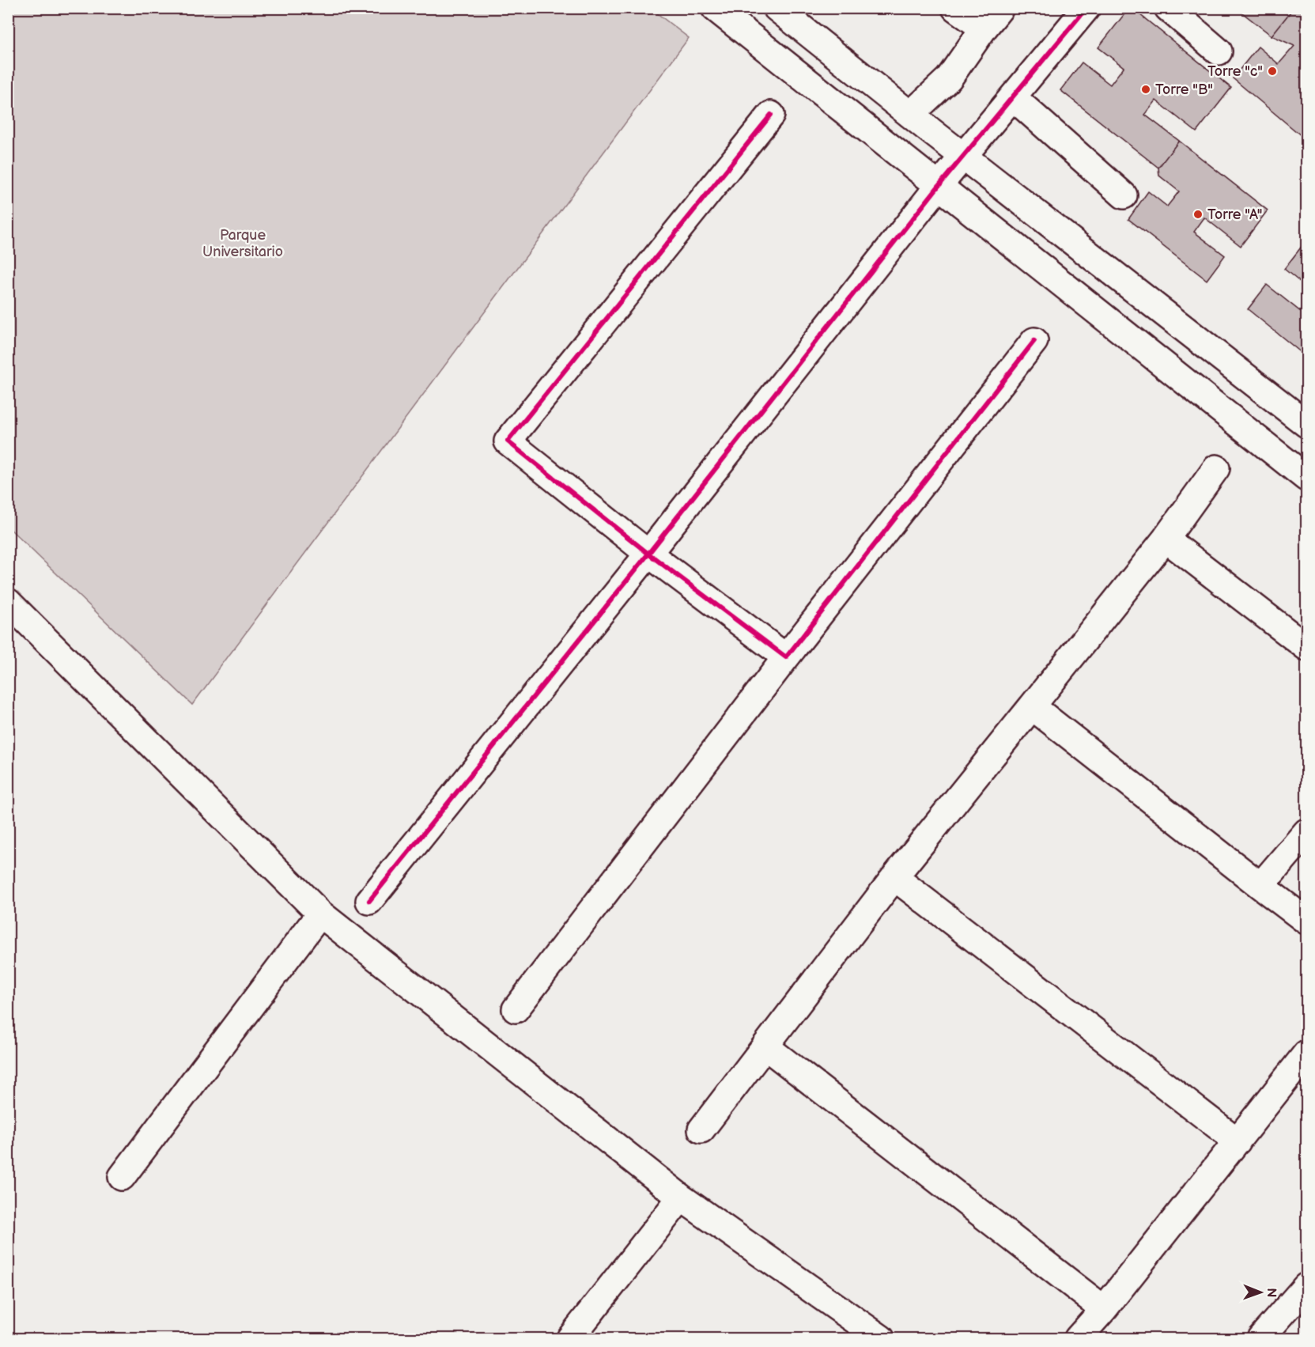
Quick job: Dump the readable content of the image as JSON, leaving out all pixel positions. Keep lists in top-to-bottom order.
{
  "parks": ["Parque Universitario"],
  "places": ["Torre \"c\"", "Torre \"B\"", "Torre \"A\""],
  "north": "right"
}
